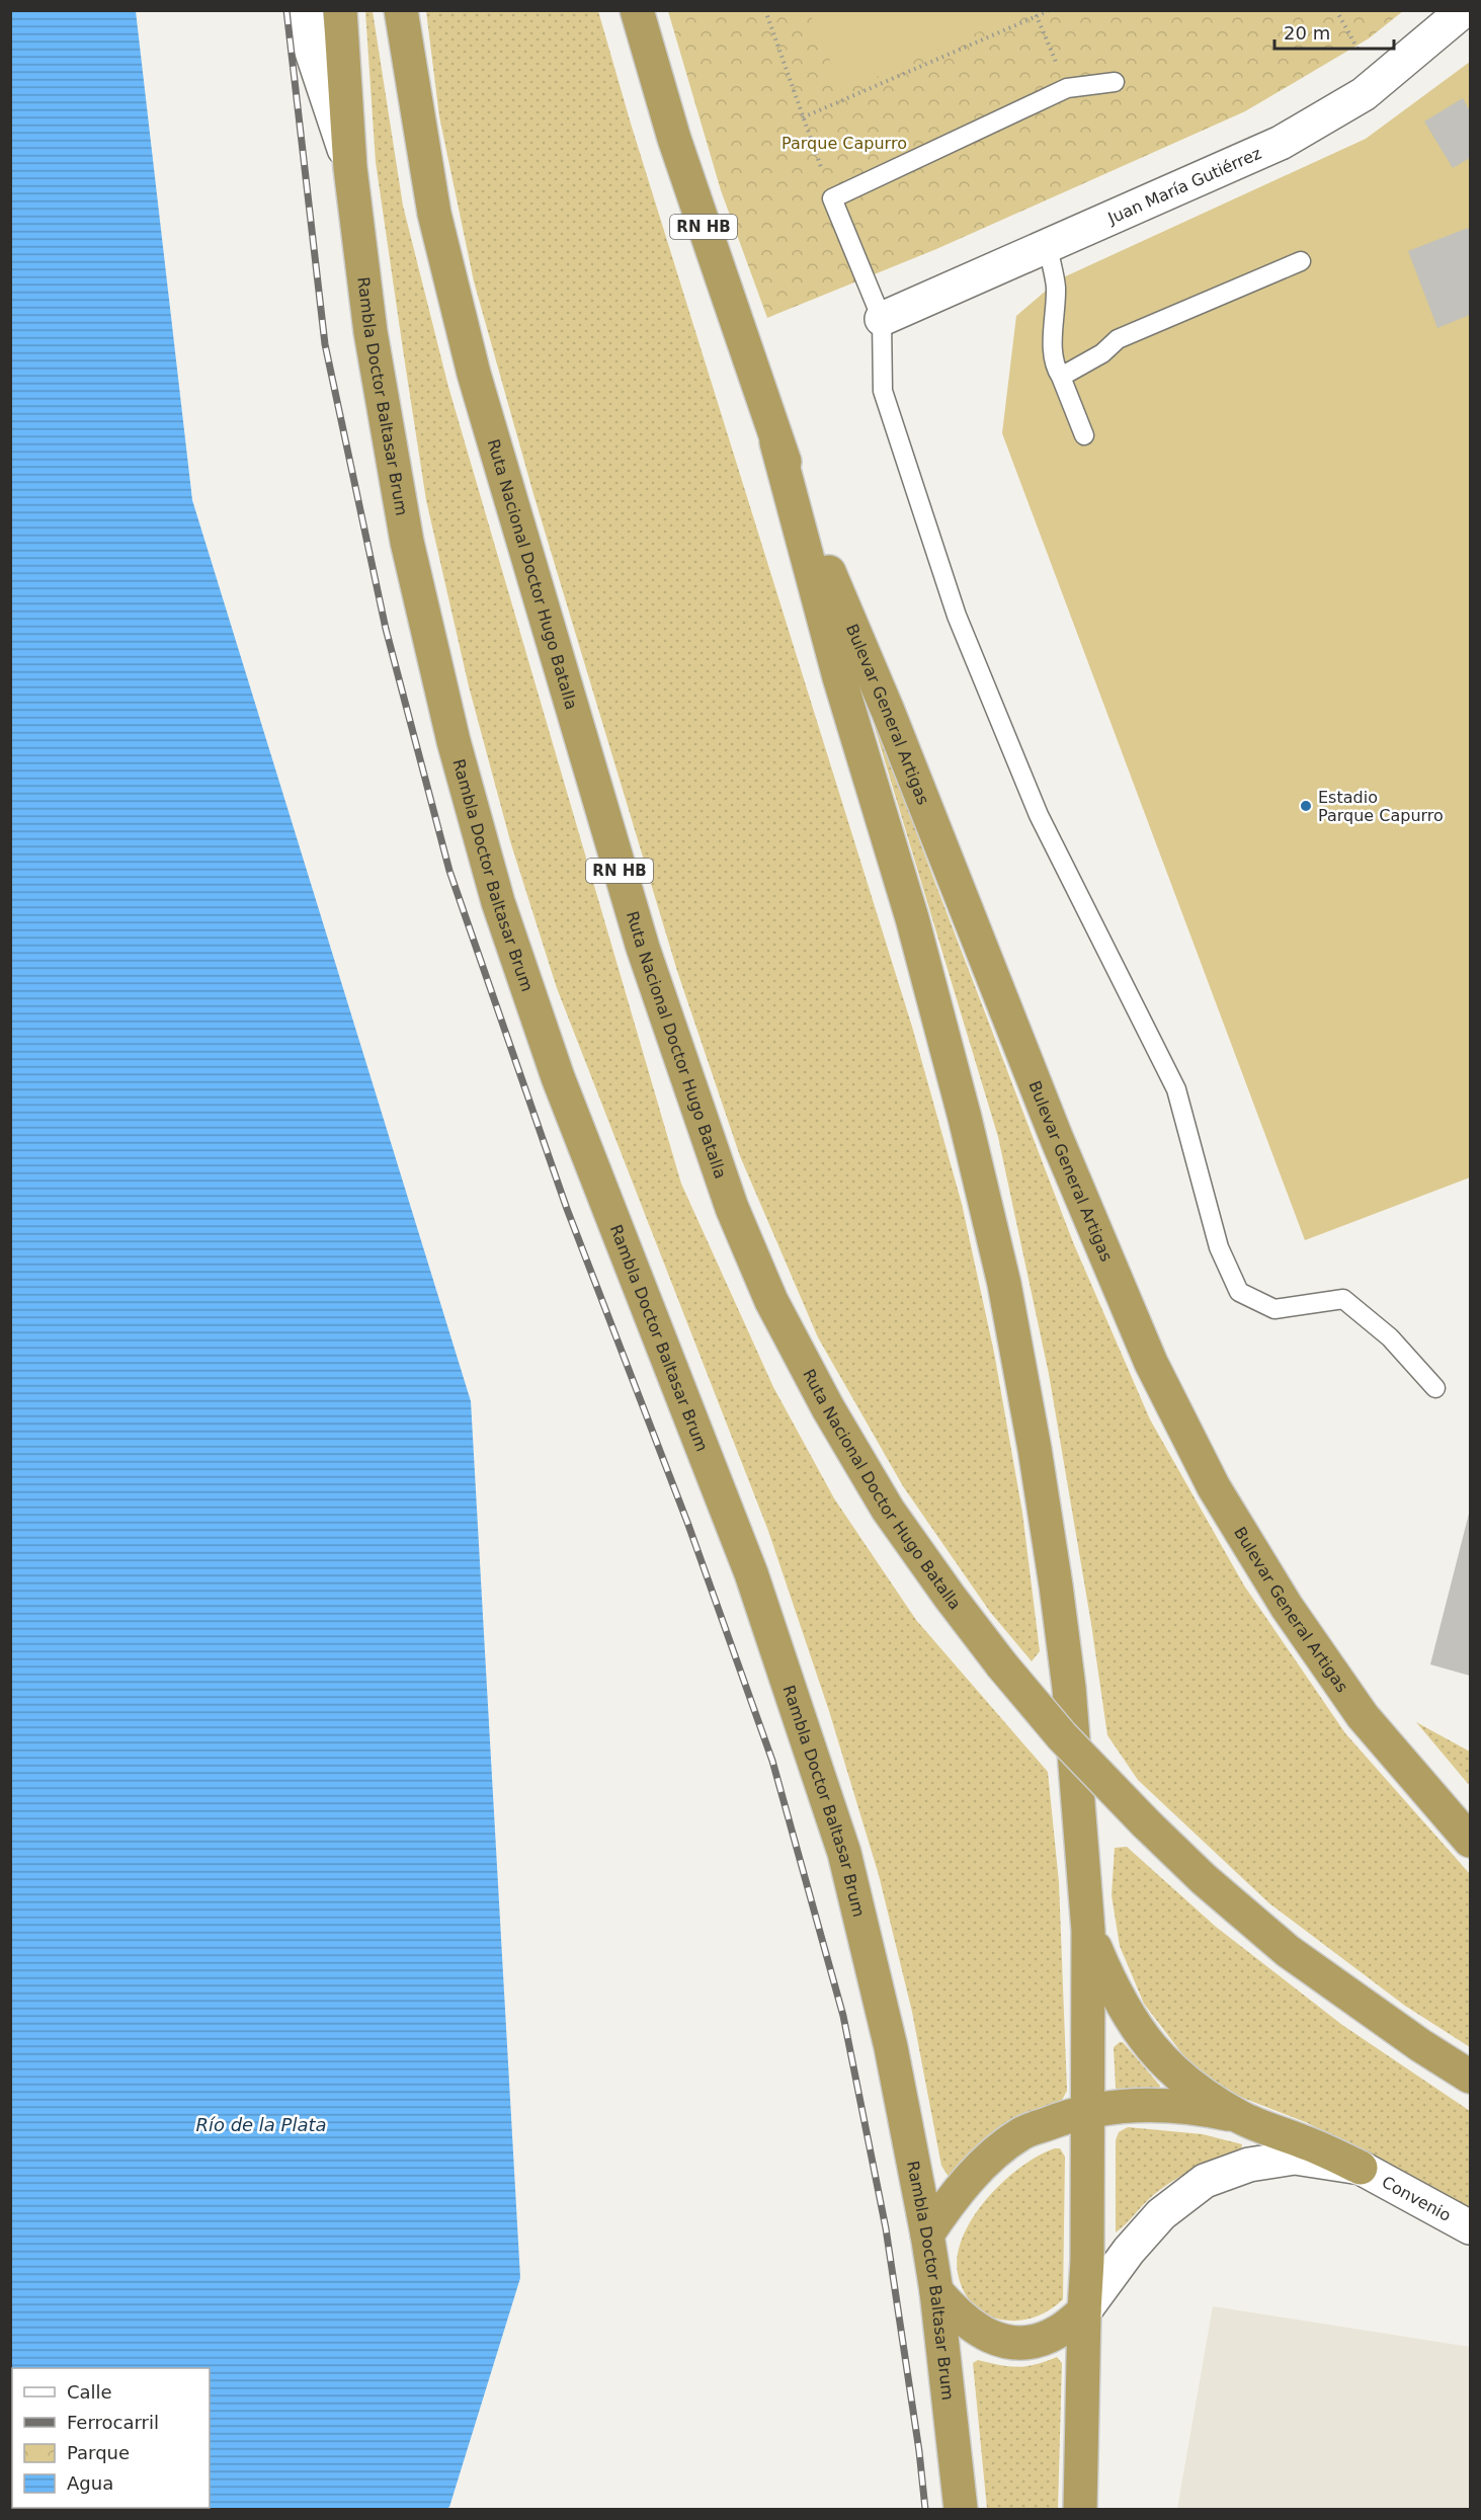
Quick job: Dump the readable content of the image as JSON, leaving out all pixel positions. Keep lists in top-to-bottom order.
{
  "streets": {
    "highway": [
      "RN HB",
      "Rambla Doctor Baltasar Brum",
      "Ruta Nacional Doctor Hugo Batalla",
      "Bulevar General Artigas"
    ],
    "street": ["Juan María Gutiérrez", "Convenio"]
  },
  "crossings": [
    ["RN HB", "Bulevar General Artigas"]
  ],
  "water": ["Río de la Plata"],
  "parks": ["Parque Capurro"],
  "places": ["Estadio Parque Capurro"],
  "legend": [
    "Calle",
    "Ferrocarril",
    "Parque",
    "Agua"
  ],
  "scale_bar": "20 m"
}
